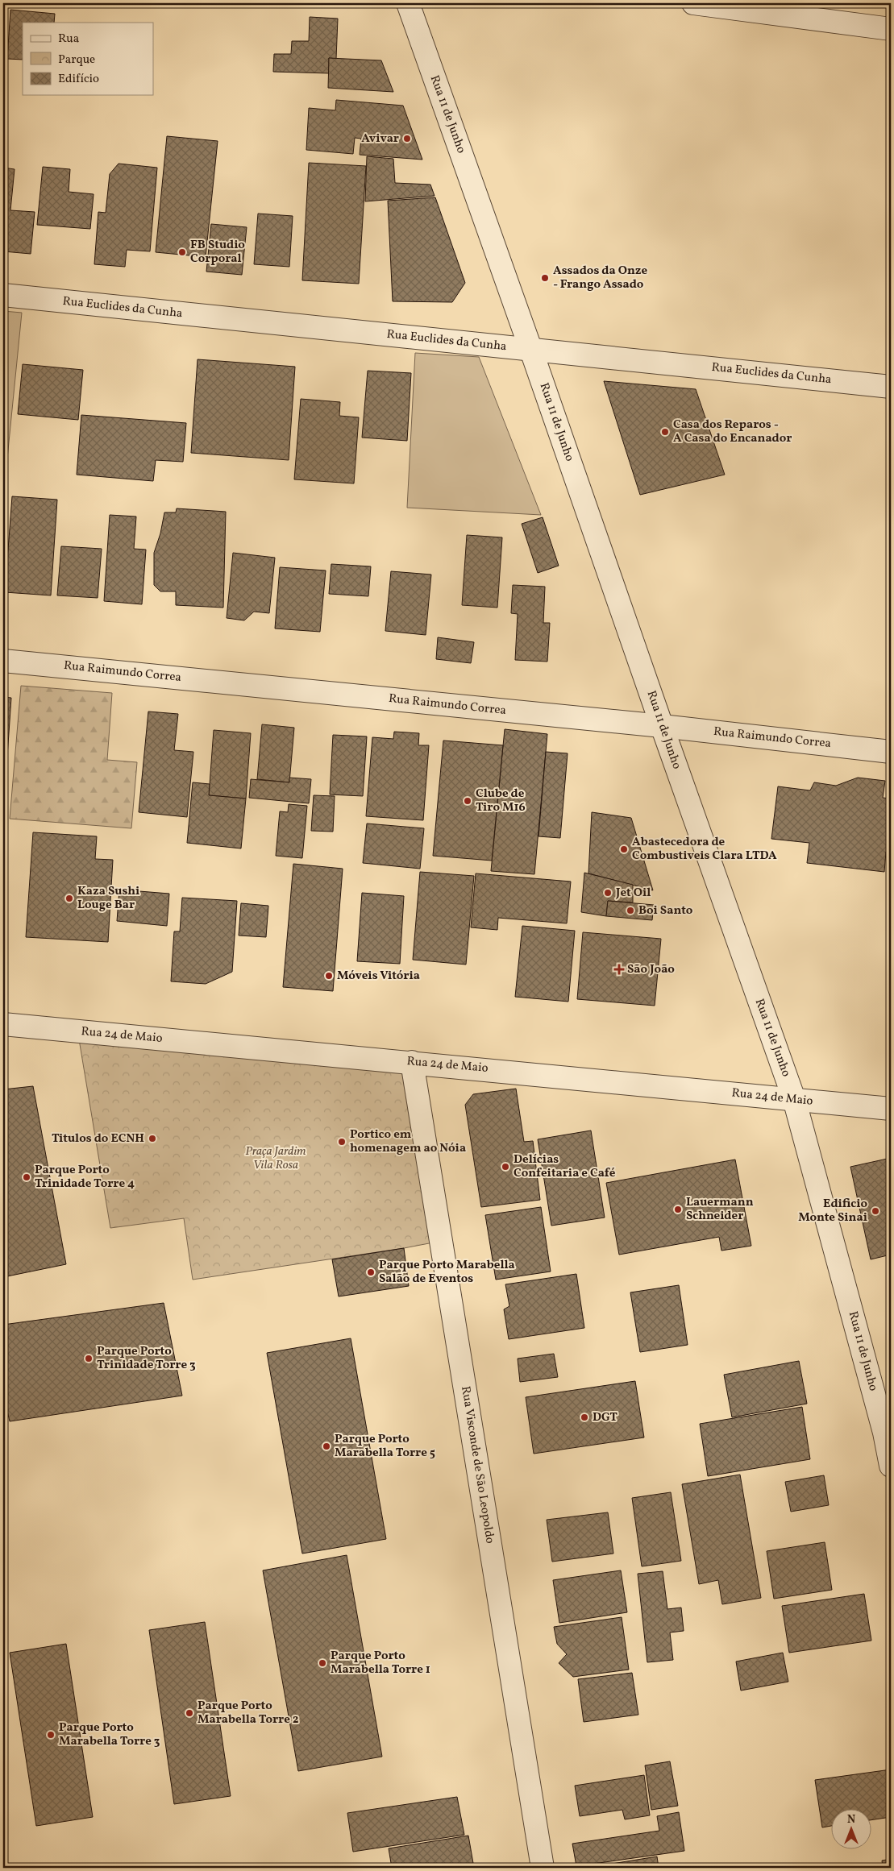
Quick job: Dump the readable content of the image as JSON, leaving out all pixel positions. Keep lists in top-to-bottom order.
{
  "streets": {
    "street": [
      "Rua 11 de Junho",
      "Rua Euclides da Cunha",
      "Rua Raimundo Correa",
      "Rua 24 de Maio",
      "Rua Visconde de São Leopoldo"
    ]
  },
  "crossings": [
    ["Rua 11 de Junho", "Rua Euclides da Cunha"],
    ["Rua 11 de Junho", "Rua Raimundo Correa"],
    ["Rua 11 de Junho", "Rua 24 de Maio"],
    ["Rua 24 de Maio", "Rua Visconde de São Leopoldo"]
  ],
  "parks": ["Praça Jardim Vila Rosa"],
  "places": {
    "other": [
      "Avivar",
      "FB Studio Corporal",
      "Assados da Onze - Frango Assado",
      "Casa dos Reparos - A Casa do Encanador",
      "Clube de Tiro M16",
      "Abastecedora de Combustiveis Clara LTDA",
      "Jet Oil",
      "Kaza Sushi Louge Bar",
      "Boi Santo",
      "Móveis Vitória",
      "Titulos do ECNH",
      "Portico em homenagem ao Nóia",
      "Delícias Confeitaria e Café",
      "Parque Porto Trinidade Torre 4",
      "Lauermann Schneider",
      "Edificio Monte Sinai",
      "Parque Porto Marabella Salão de Eventos",
      "Parque Porto Trinidade Torre 3",
      "DGT",
      "Parque Porto Marabella Torre 5",
      "Parque Porto Marabella Torre 1",
      "Parque Porto Marabella Torre 2",
      "Parque Porto Marabella Torre 3"
    ],
    "health": ["São João"]
  },
  "legend": ["Rua", "Parque", "Edifício"],
  "north": "top"
}
